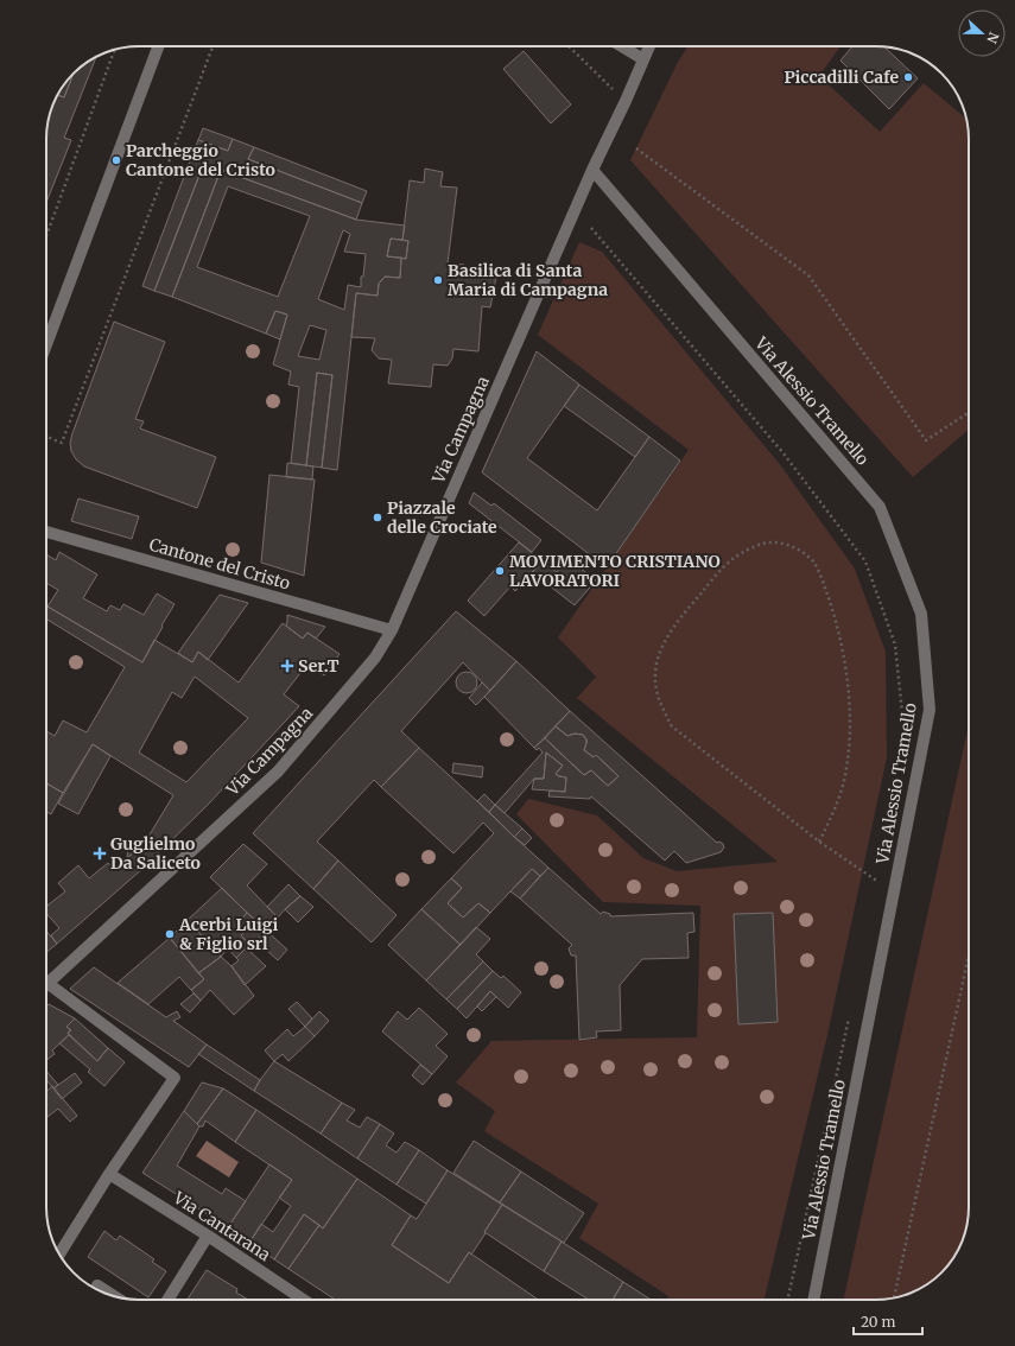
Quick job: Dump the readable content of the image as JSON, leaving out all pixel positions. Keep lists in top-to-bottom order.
{
  "streets": {
    "street": [
      "Via Alessio Tramello",
      "Via Campagna",
      "Cantone del Cristo",
      "Via Cantarana"
    ]
  },
  "crossings": [
    ["Via Alessio Tramello", "Via Campagna"],
    ["Via Campagna", "Cantone del Cristo"]
  ],
  "places": {
    "other": [
      "Piccadilli Cafe",
      "Parcheggio Cantone del Cristo",
      "Basilica di Santa Maria di Campagna",
      "Piazzale delle Crociate",
      "MOVIMENTO CRISTIANO LAVORATORI",
      "Acerbi Luigi & Figlio srl"
    ],
    "health": ["Ser.T", "Guglielmo Da Saliceto"]
  },
  "scale_bar": "20 m",
  "north": "right"
}
